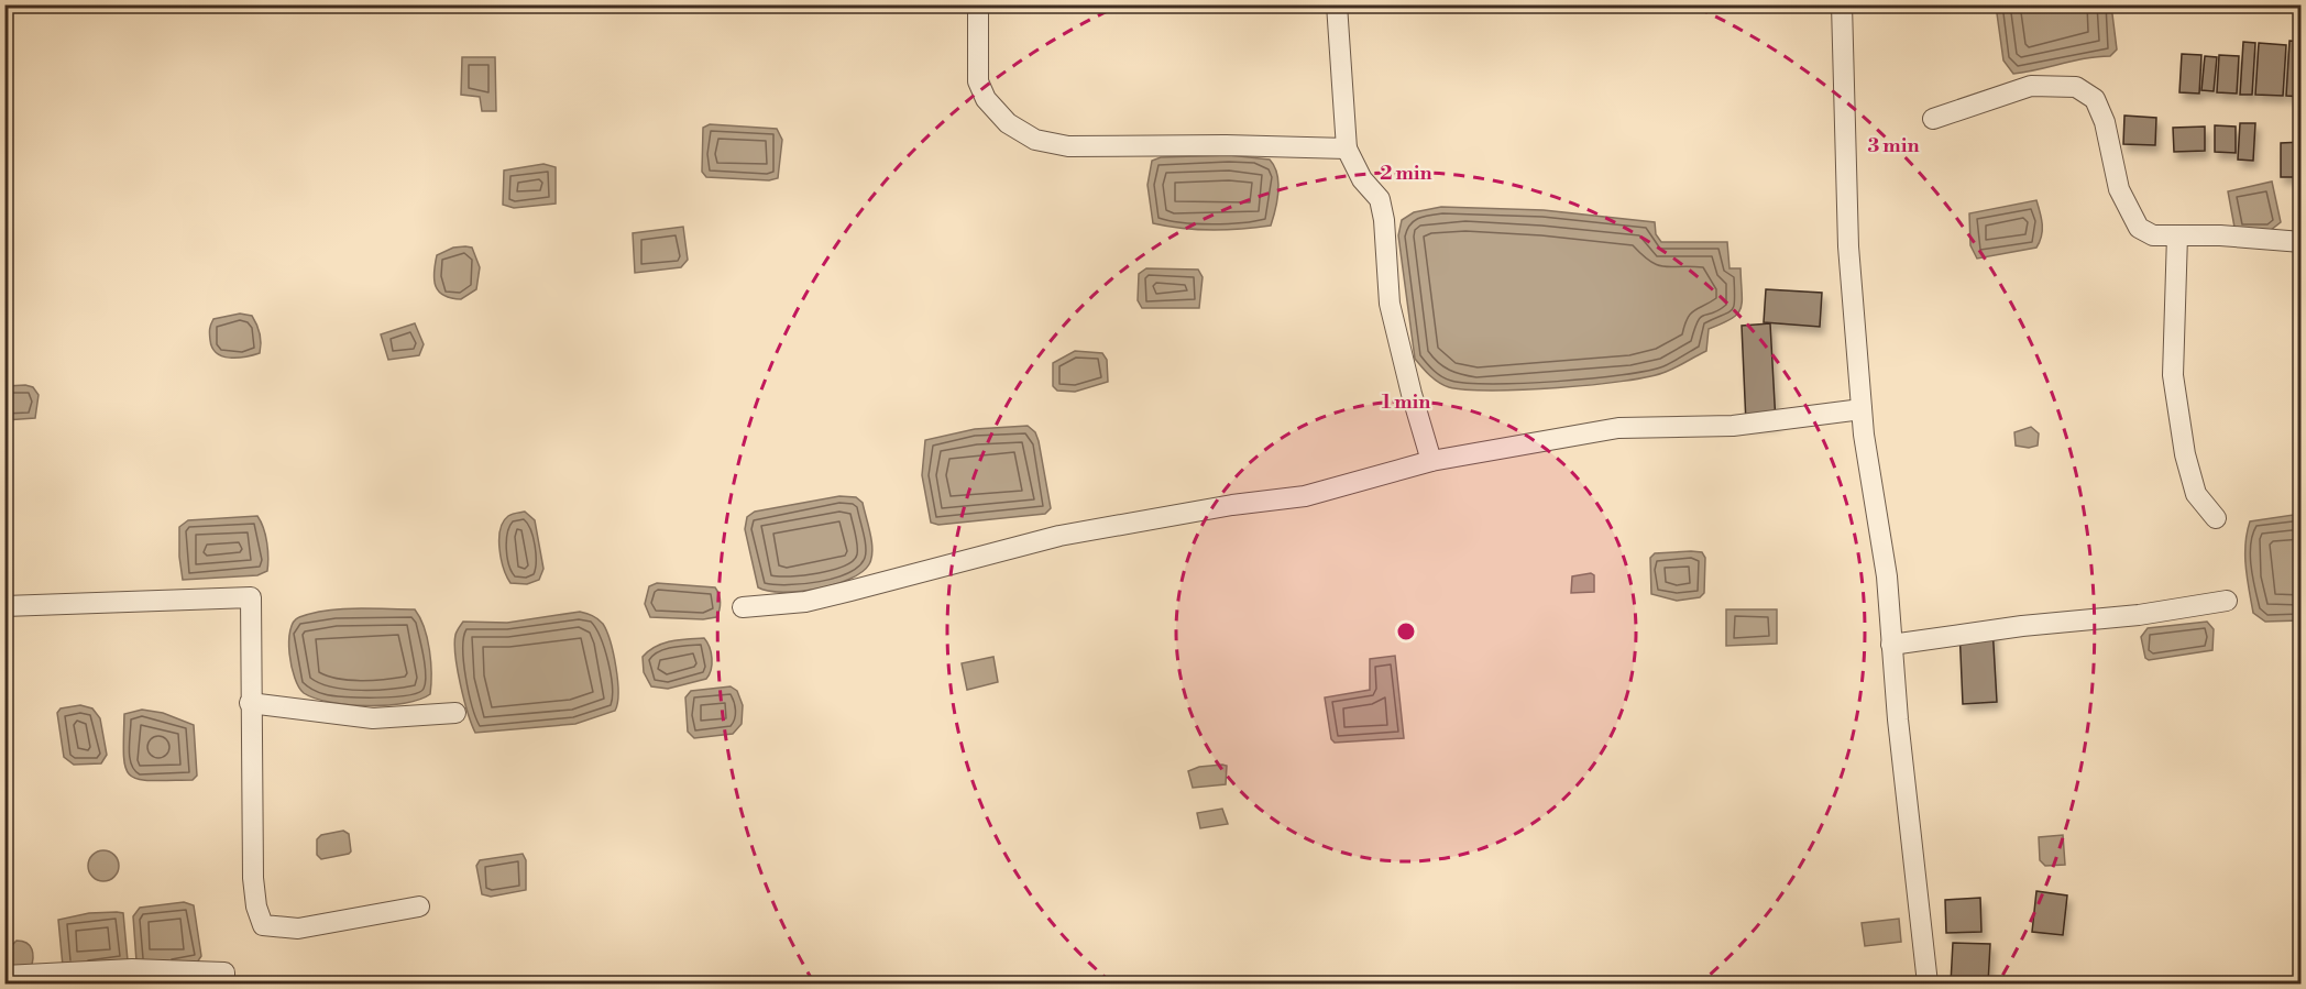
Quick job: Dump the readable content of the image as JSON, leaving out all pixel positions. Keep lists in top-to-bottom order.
{
  "rings": ["3 min", "2 min", "1 min"]
}
